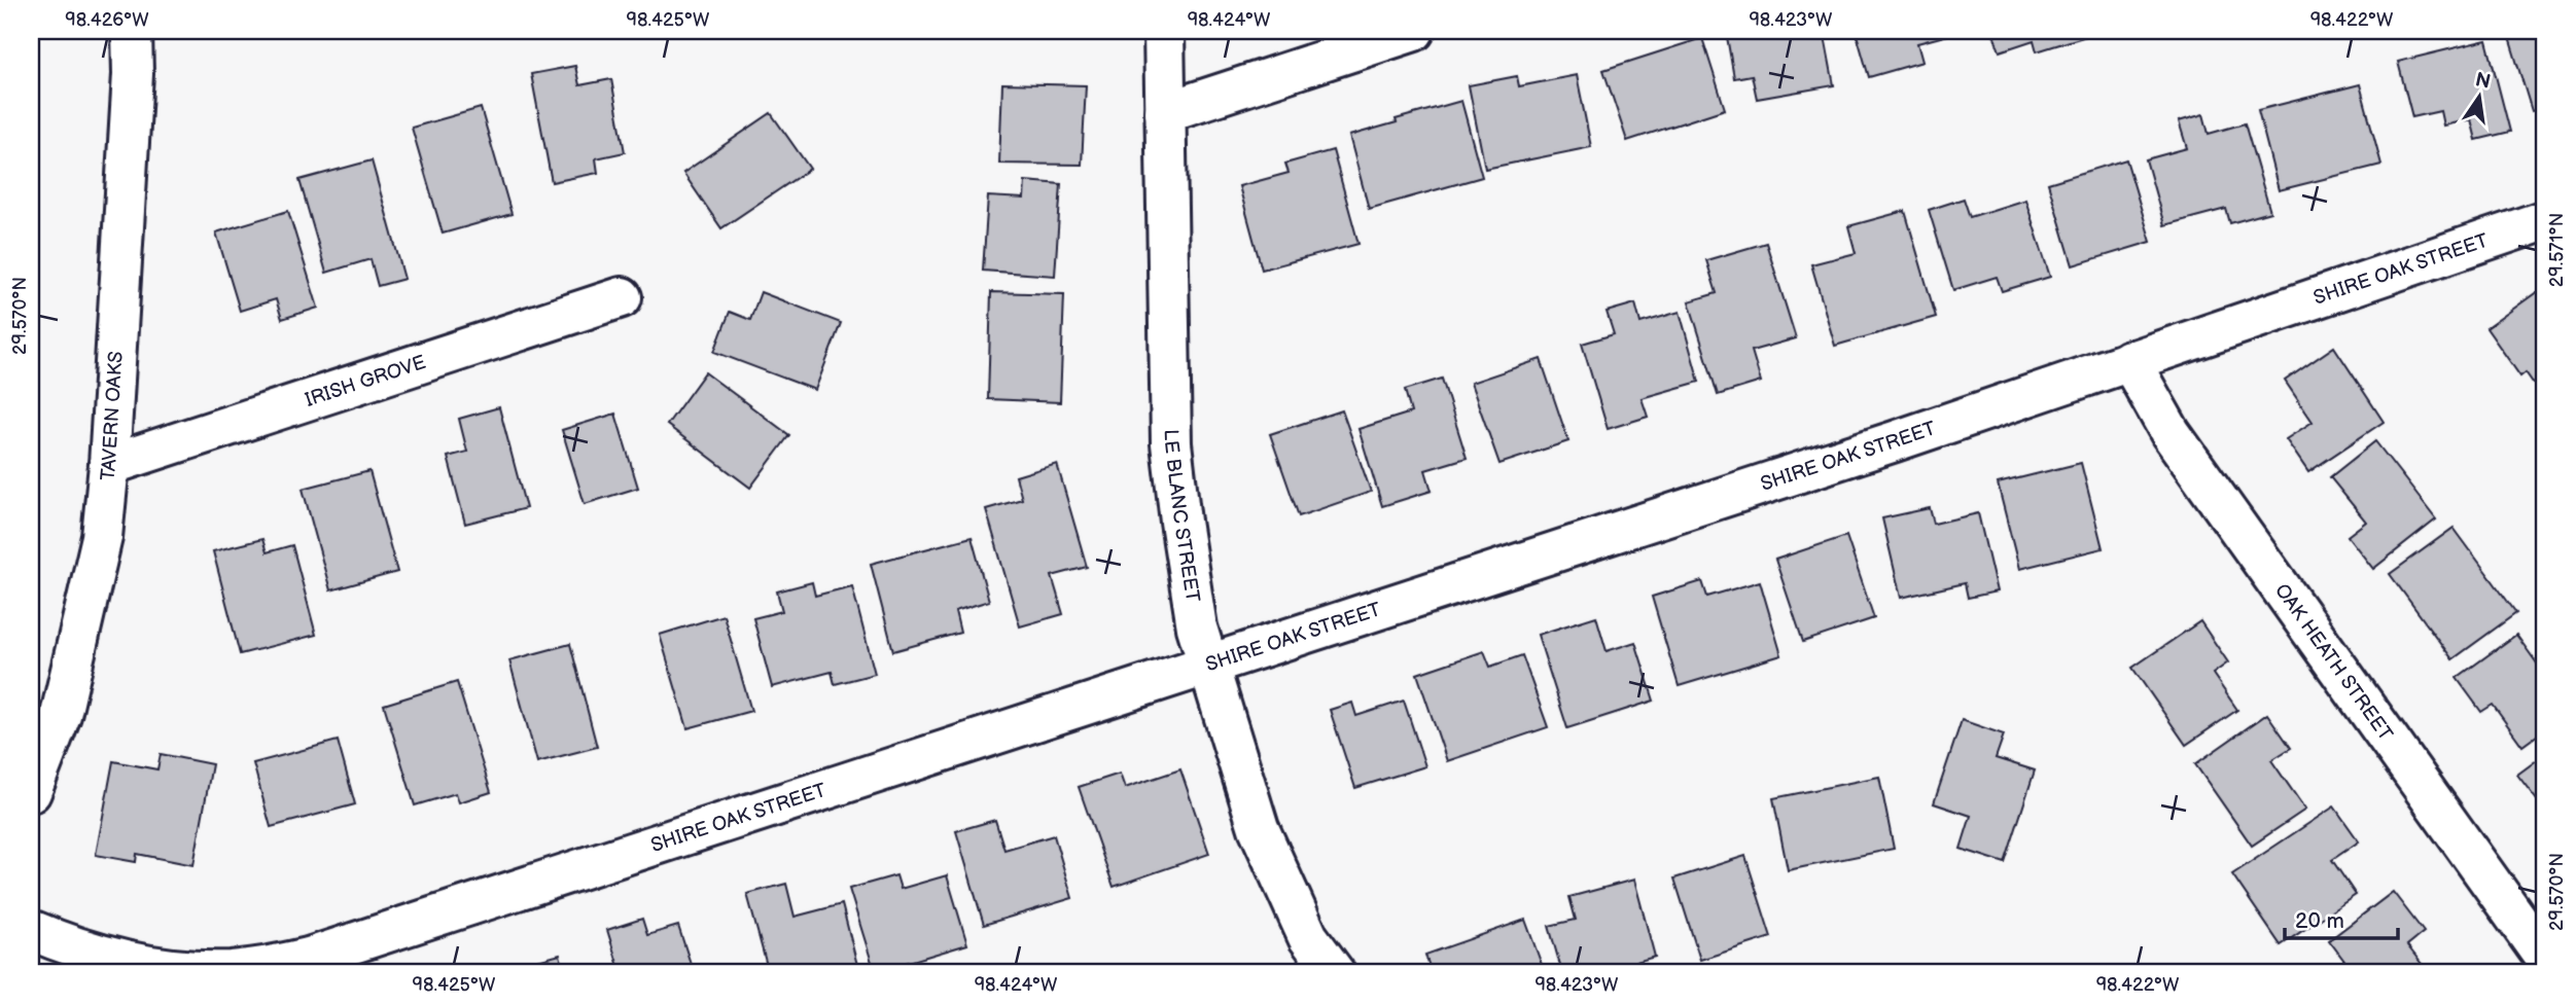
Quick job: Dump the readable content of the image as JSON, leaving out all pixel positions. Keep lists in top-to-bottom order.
{
  "streets": {
    "street": [
      "SHIRE OAK STREET",
      "IRISH GROVE",
      "TAVERN OAKS",
      "LE BLANC STREET",
      "OAK HEATH STREET"
    ]
  },
  "crossings": [
    ["SHIRE OAK STREET", "LE BLANC STREET"],
    ["SHIRE OAK STREET", "OAK HEATH STREET"],
    ["IRISH GROVE", "TAVERN OAKS"]
  ],
  "scale_bar": "20 m",
  "north": "top",
  "coordinates": [
    "98.426°W",
    "98.425°W",
    "98.424°W",
    "98.423°W",
    "98.422°W",
    "29.571°N",
    "29.570°N"
  ]
}
